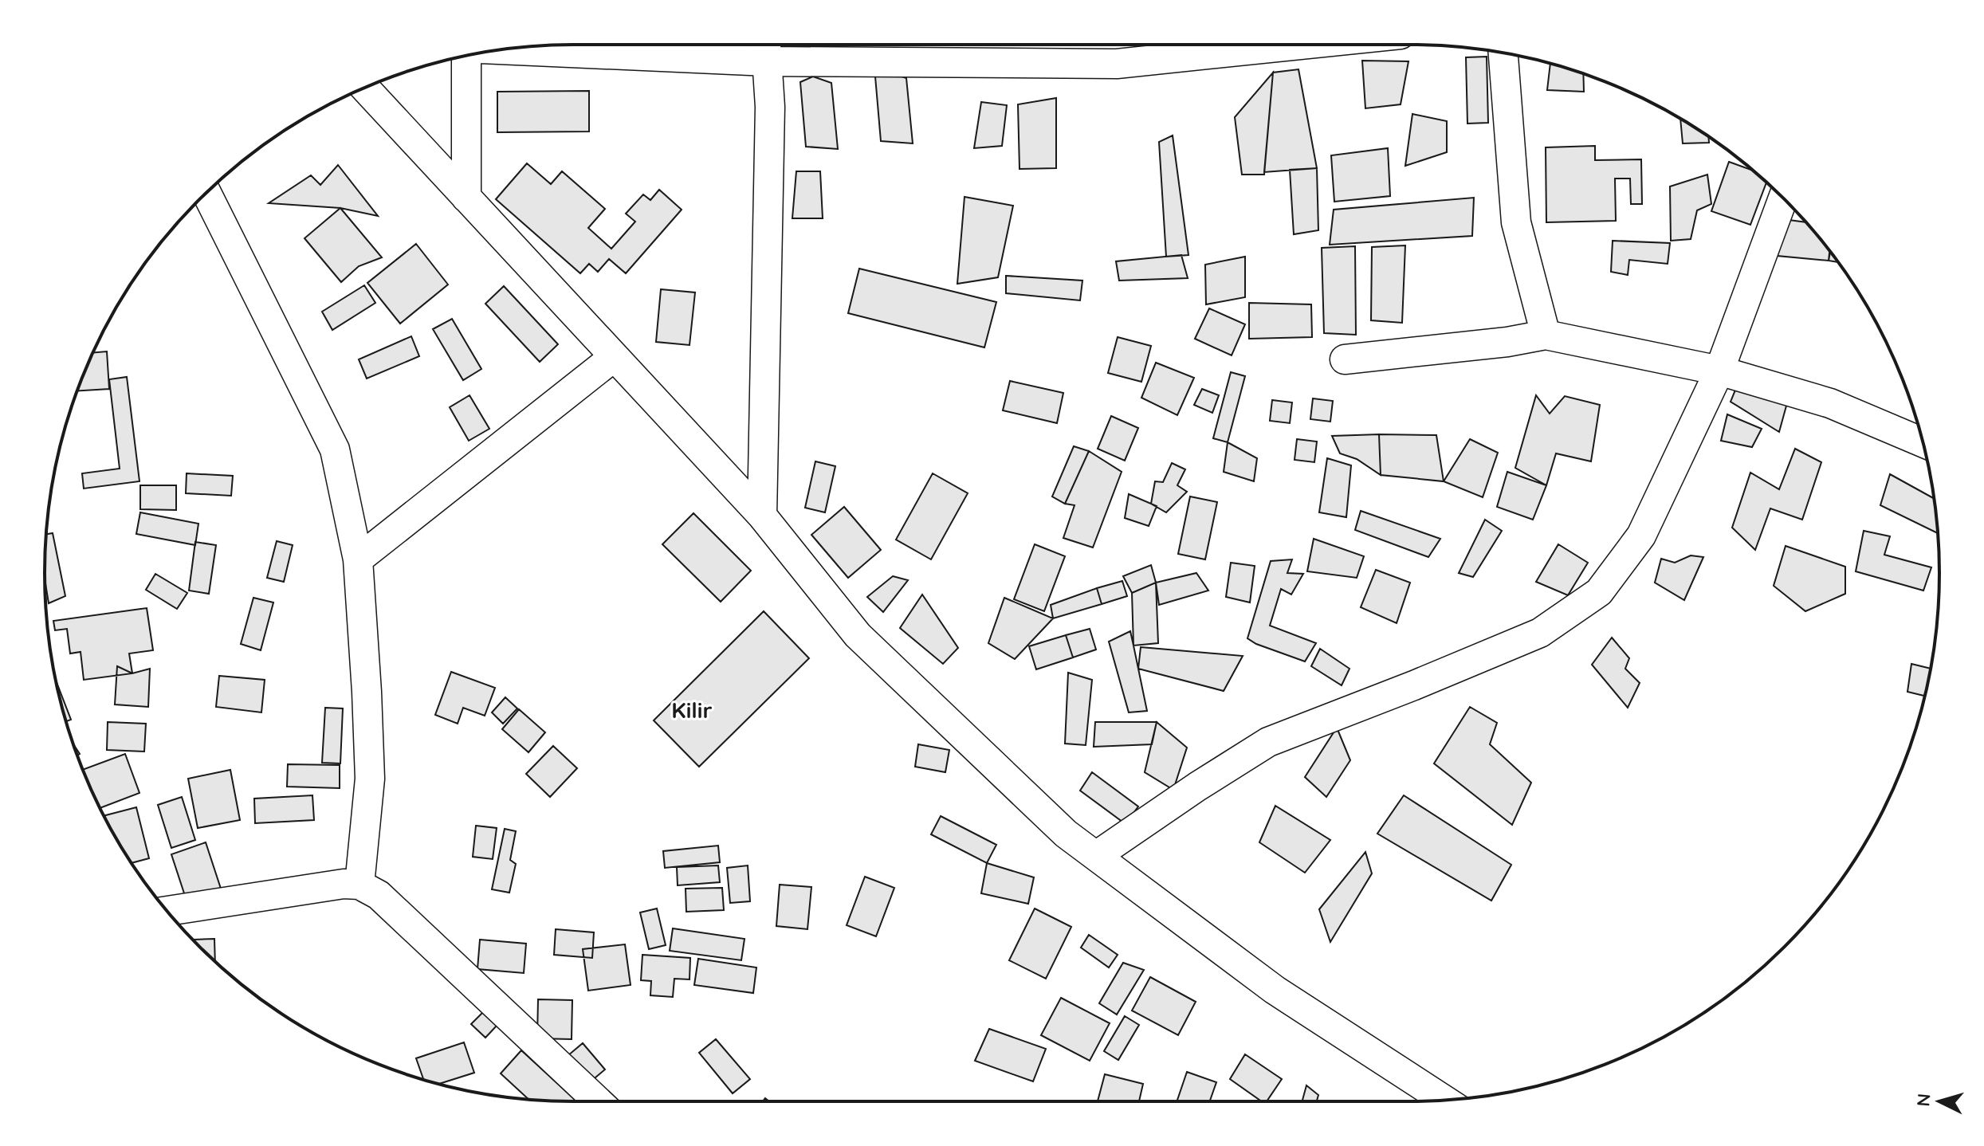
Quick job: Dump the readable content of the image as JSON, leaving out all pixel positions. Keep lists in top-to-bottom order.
{
  "districts": ["Kilir"],
  "north": "left"
}
